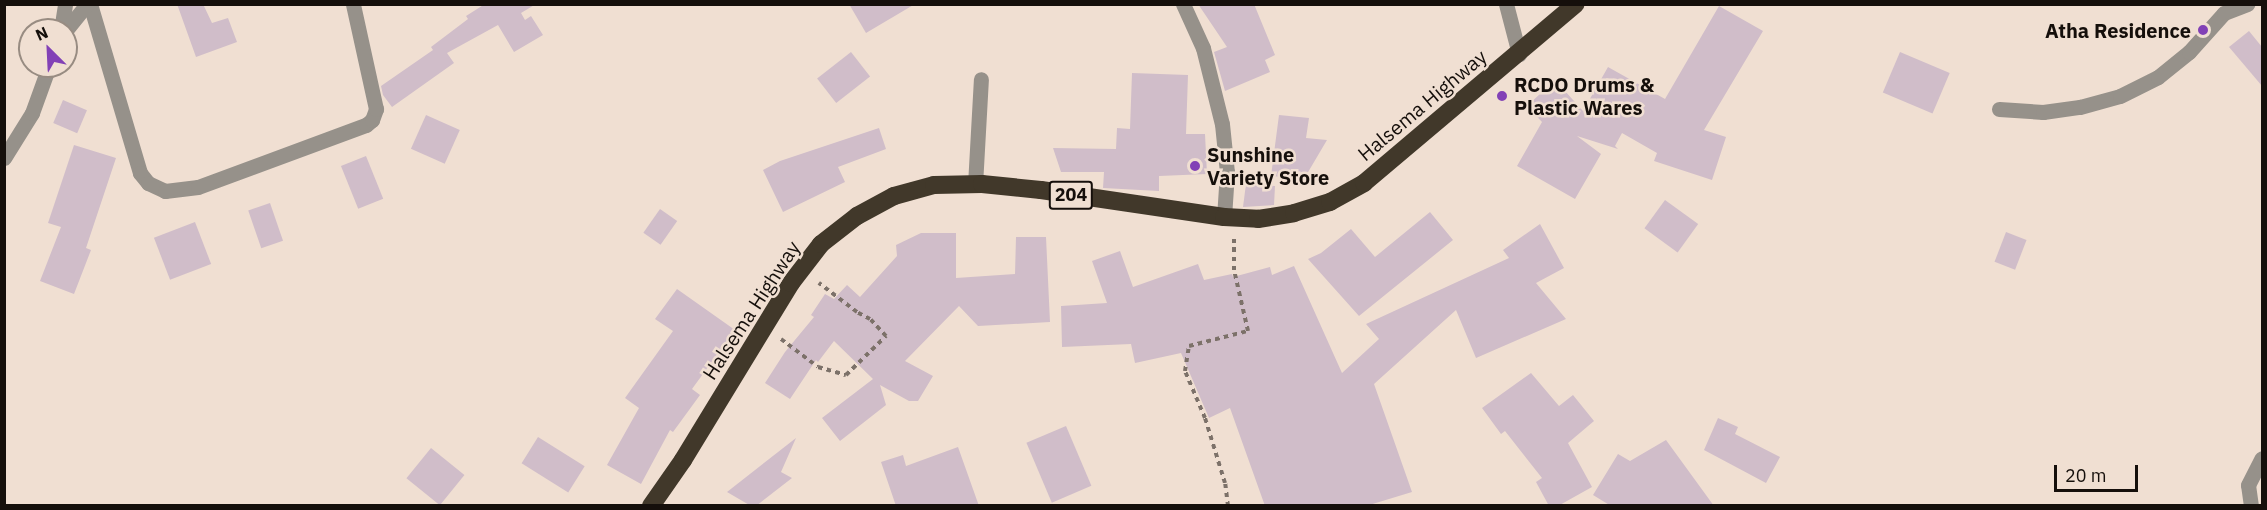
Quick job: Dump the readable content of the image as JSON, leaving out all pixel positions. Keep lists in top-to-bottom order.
{
  "streets": {
    "highway": ["Halsema Highway", "204"]
  },
  "places": ["Atha Residence", "RCDO Drums & Plastic Wares", "Sunshine Variety Store"],
  "scale_bar": "20 m",
  "north": "top left"
}
